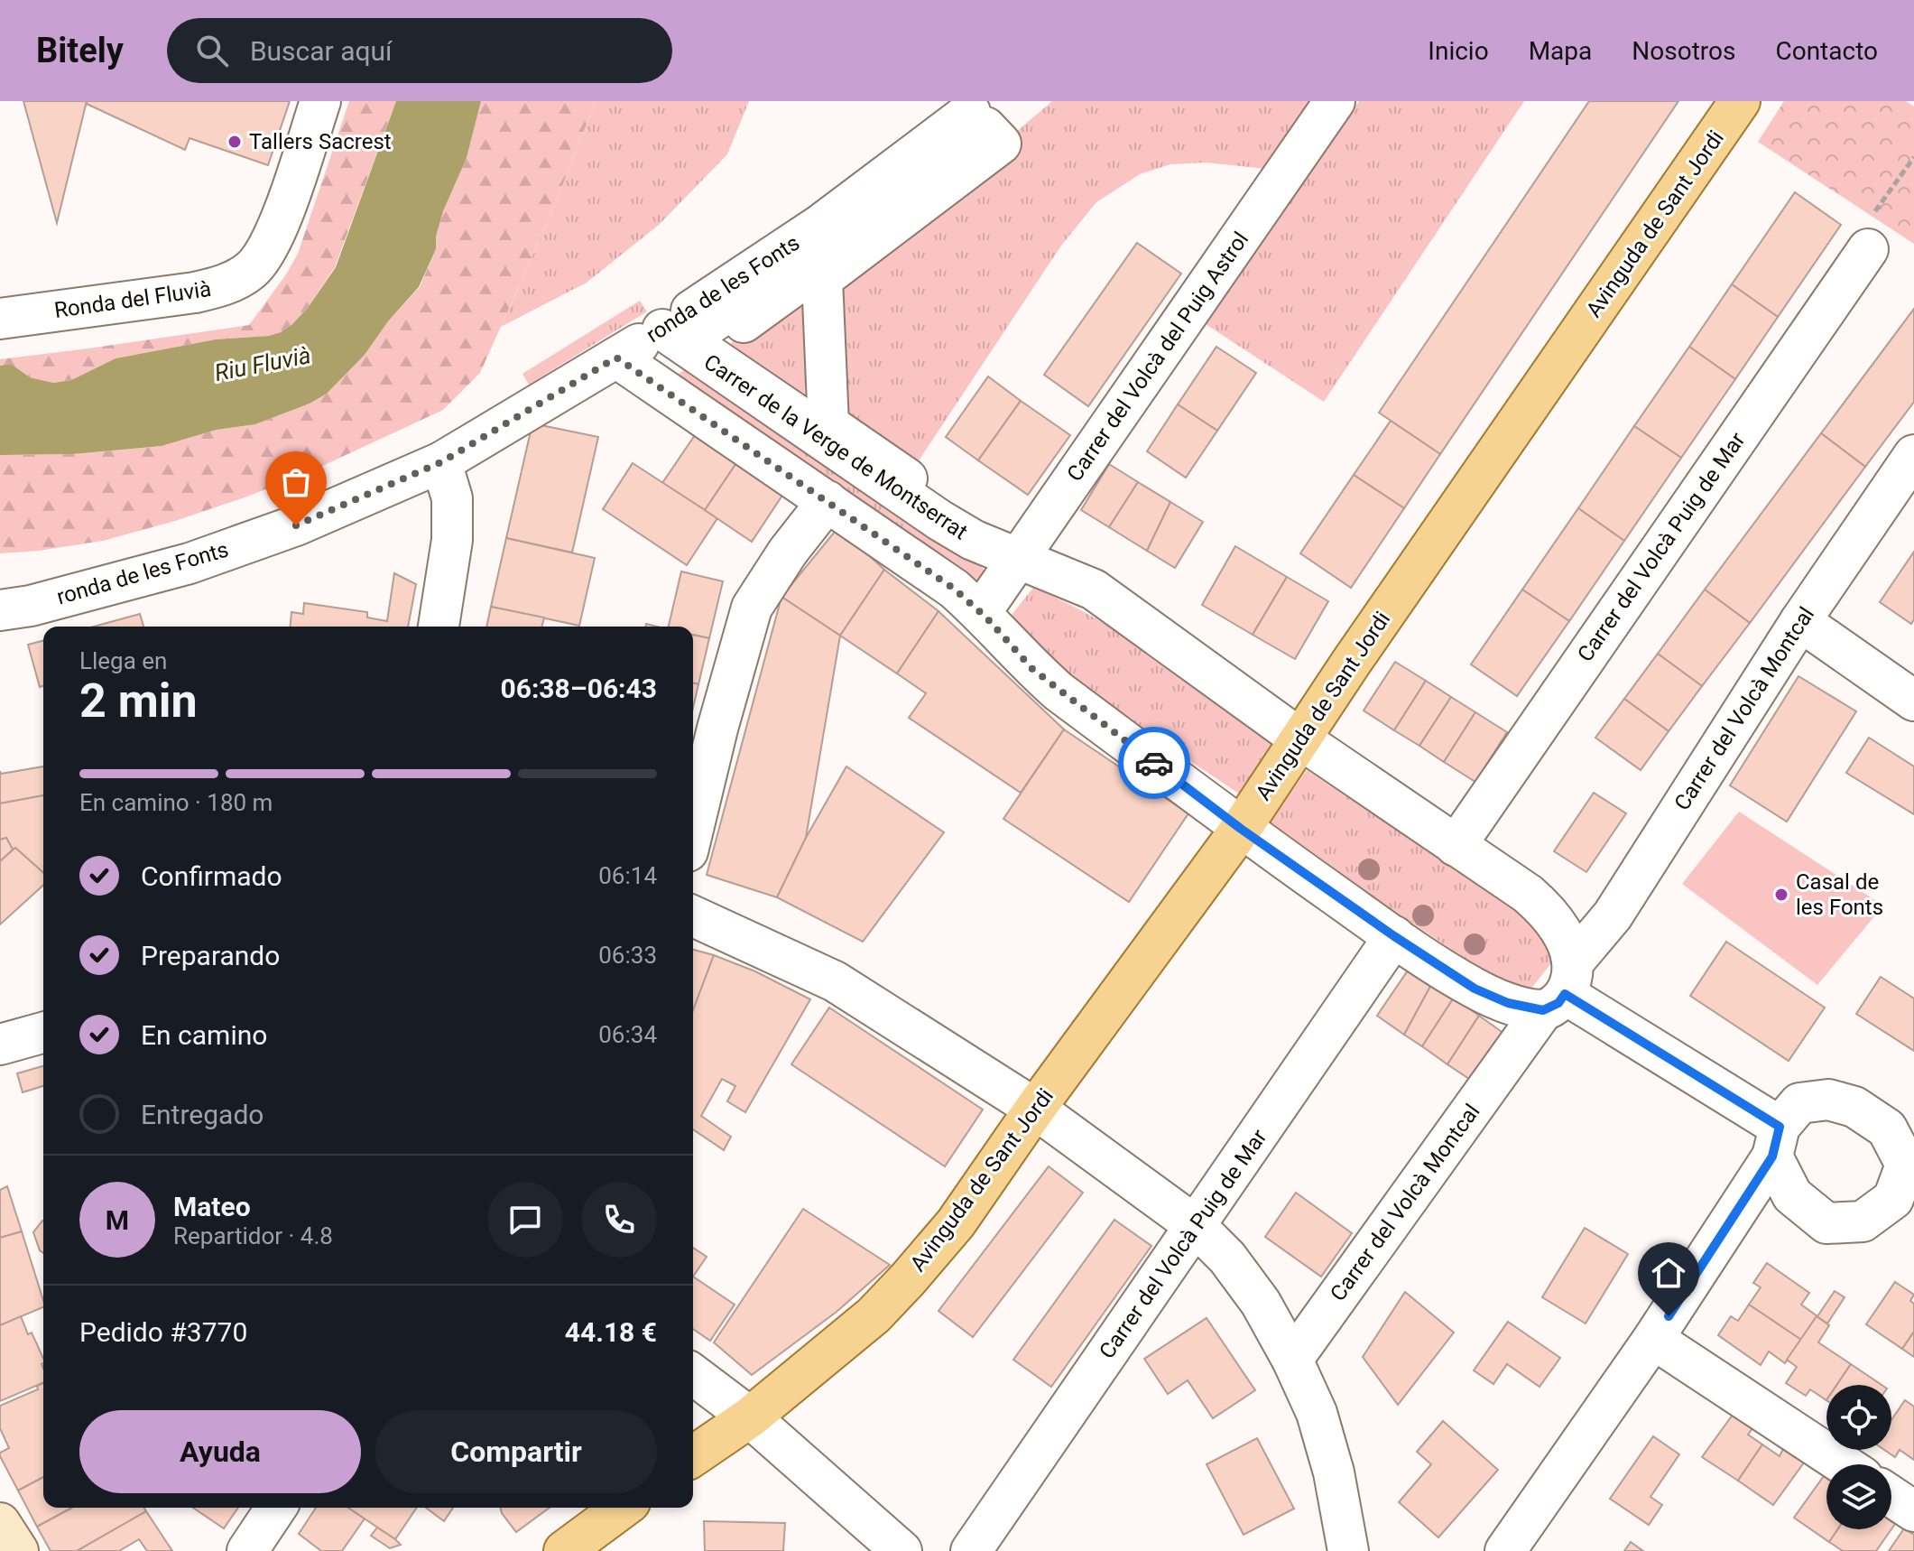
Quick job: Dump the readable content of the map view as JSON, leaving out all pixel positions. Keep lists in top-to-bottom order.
{
  "streets": {
    "main road": ["Avinguda de Sant Jordi"],
    "street": [
      "ronda de les Fonts",
      "Ronda del Fluvià",
      "Carrer del Volcà del Puig Astrol",
      "Carrer de la Verge de Montserrat",
      "Carrer del Volcà Puig de Mar",
      "Carrer del Volcà Montcal"
    ]
  },
  "crossings": [
    ["Avinguda de Sant Jordi", "Carrer de la Verge de Montserrat"],
    ["ronda de les Fonts", "Carrer de la Verge de Montserrat"],
    ["Carrer del Volcà del Puig Astrol", "Carrer de la Verge de Montserrat"],
    ["Carrer de la Verge de Montserrat", "Carrer del Volcà Puig de Mar"],
    ["Carrer de la Verge de Montserrat", "Carrer del Volcà Montcal"]
  ],
  "water": ["Riu Fluvià"],
  "places": ["Tallers Sacrest", "Casal de les Fonts"],
  "page": {
    "header": "Bitely",
    "search": "Buscar aquí",
    "nav": [
      "Inicio",
      "Mapa",
      "Nosotros",
      "Contacto"
    ],
    "heading": ["2 min", "Llega en", "06:38–06:43"],
    "panel": [
      "Mateo",
      "Repartidor · 4.8",
      "Pedido #3770",
      "44.18 €"
    ],
    "bar": "En camino · 180 m",
    "list": [
      ["Confirmado", "06:14"],
      ["Preparando", "06:33"],
      ["En camino", "06:34"],
      "Entregado"
    ],
    "round": "M",
    "buttons": ["Ayuda", "Compartir"]
  }
}
